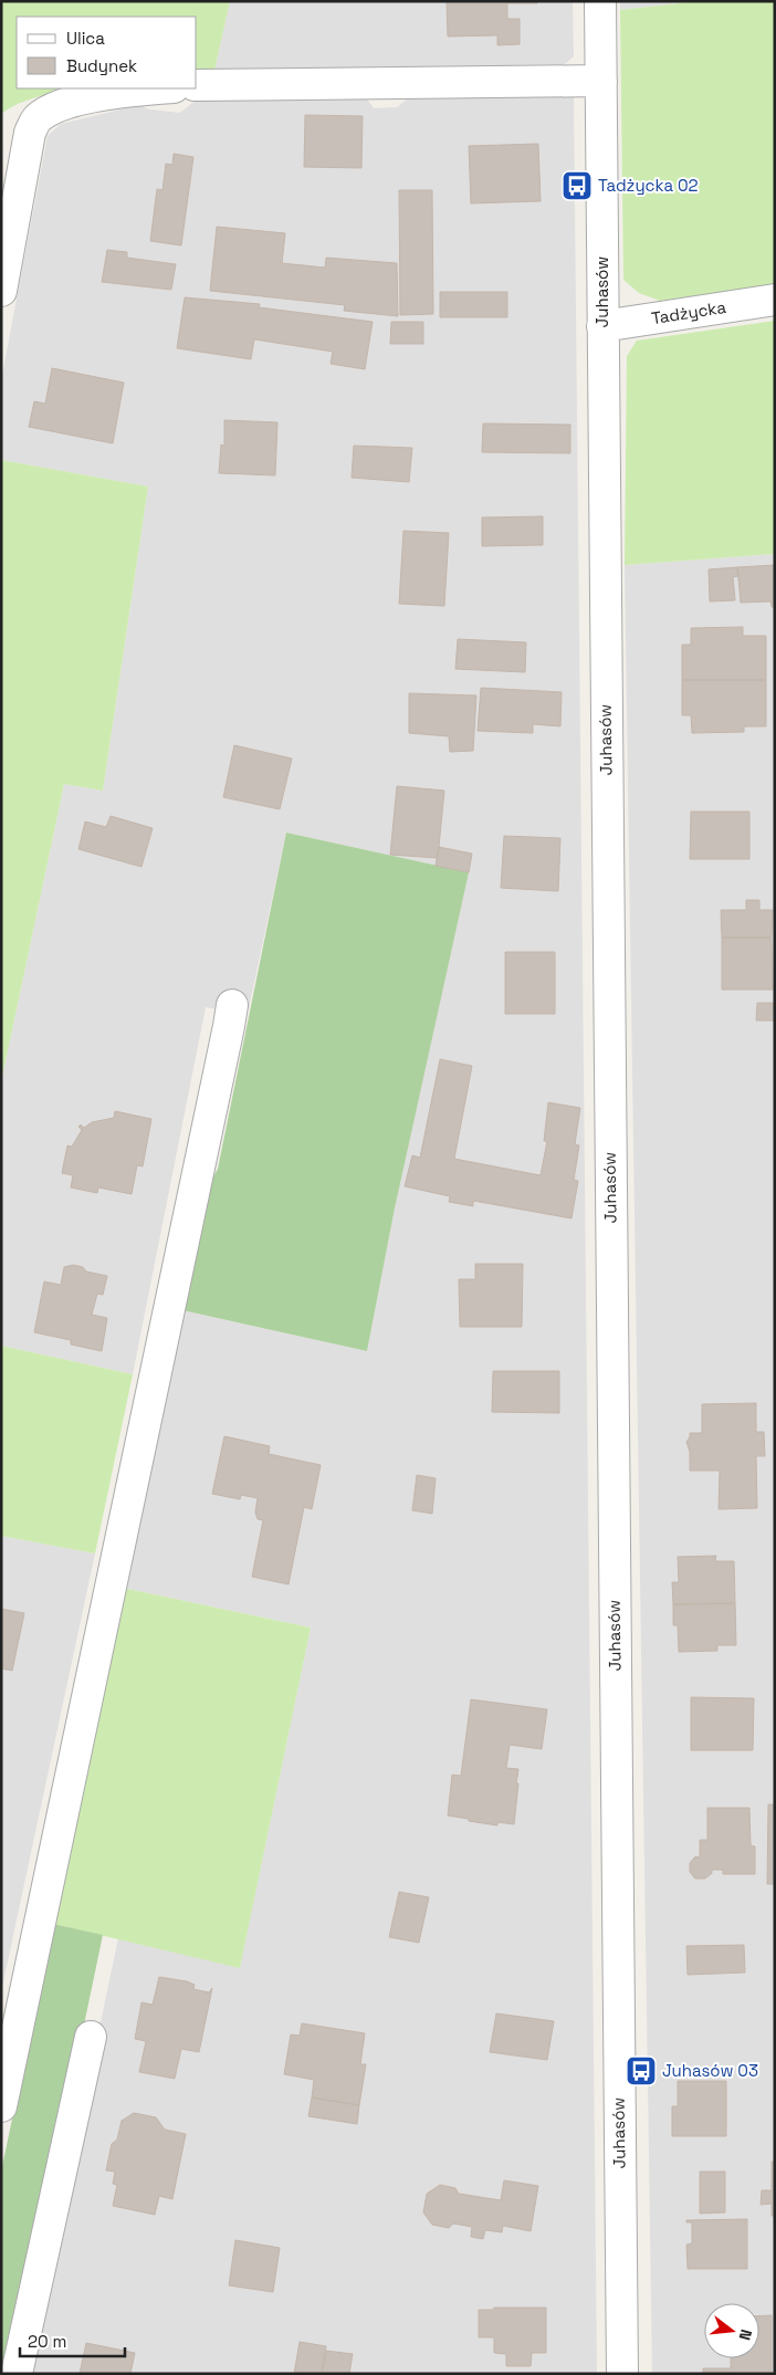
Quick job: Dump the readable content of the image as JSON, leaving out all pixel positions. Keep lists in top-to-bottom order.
{
  "streets": {
    "street": ["Juhasów", "Tadżycka"]
  },
  "crossings": [
    ["Juhasów", "Tadżycka"]
  ],
  "places": {
    "bus stop": ["Tadżycka 02", "Juhasów 03"]
  },
  "legend": ["Ulica", "Budynek"],
  "scale_bar": "20 m",
  "north": "right"
}
